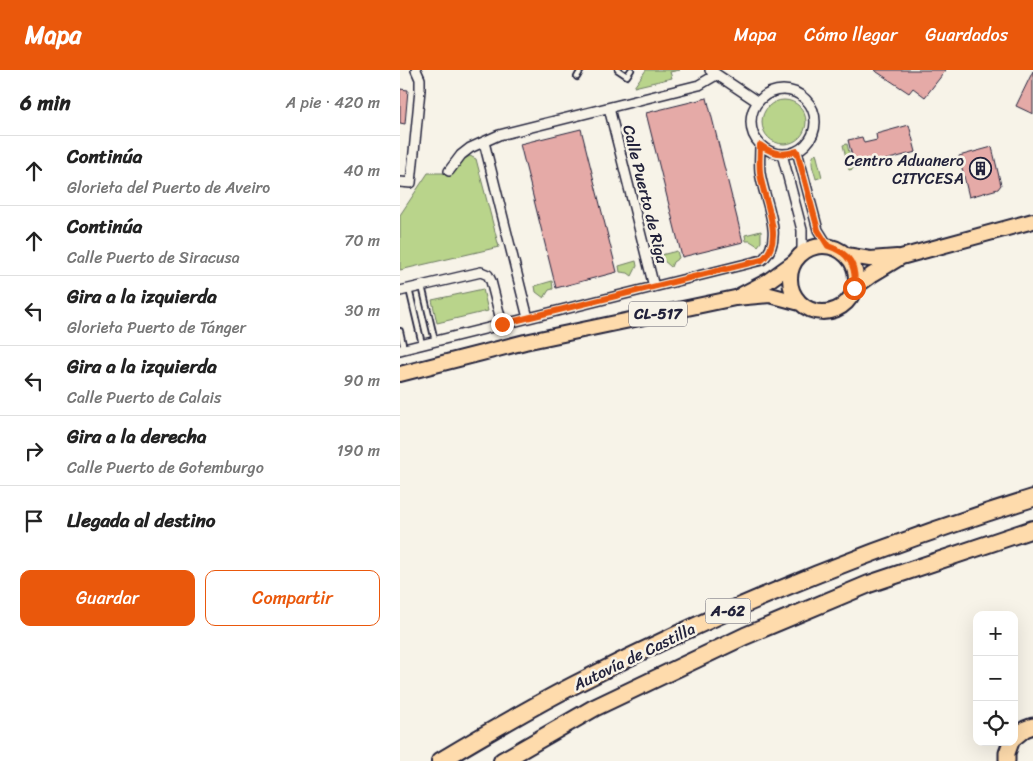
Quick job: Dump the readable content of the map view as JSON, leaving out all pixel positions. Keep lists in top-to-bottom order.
{
  "streets": {
    "highway": ["A-62", "Autovía de Castilla"],
    "main road": ["CL-517"],
    "street": ["Calle Puerto de Riga"]
  },
  "places": {
    "building": ["Centro Aduanero CITYCESA"]
  },
  "page": {
    "header": "Mapa",
    "nav": ["Mapa", "Cómo llegar", "Guardados"],
    "heading": ["6 min", "A pie · 420 m"],
    "list": [
      ["Continúa", "Glorieta del Puerto de Aveiro", "40 m"],
      ["Continúa", "Calle Puerto de Siracusa", "70 m"],
      ["Gira a la izquierda", "Glorieta Puerto de Tánger", "30 m"],
      ["Gira a la izquierda", "Calle Puerto de Calais", "90 m"],
      ["Gira a la derecha", "Calle Puerto de Gotemburgo", "190 m"],
      "Llegada al destino"
    ],
    "buttons": ["Guardar", "Compartir"],
    "map_buttons": ["+", "−"]
  }
}
